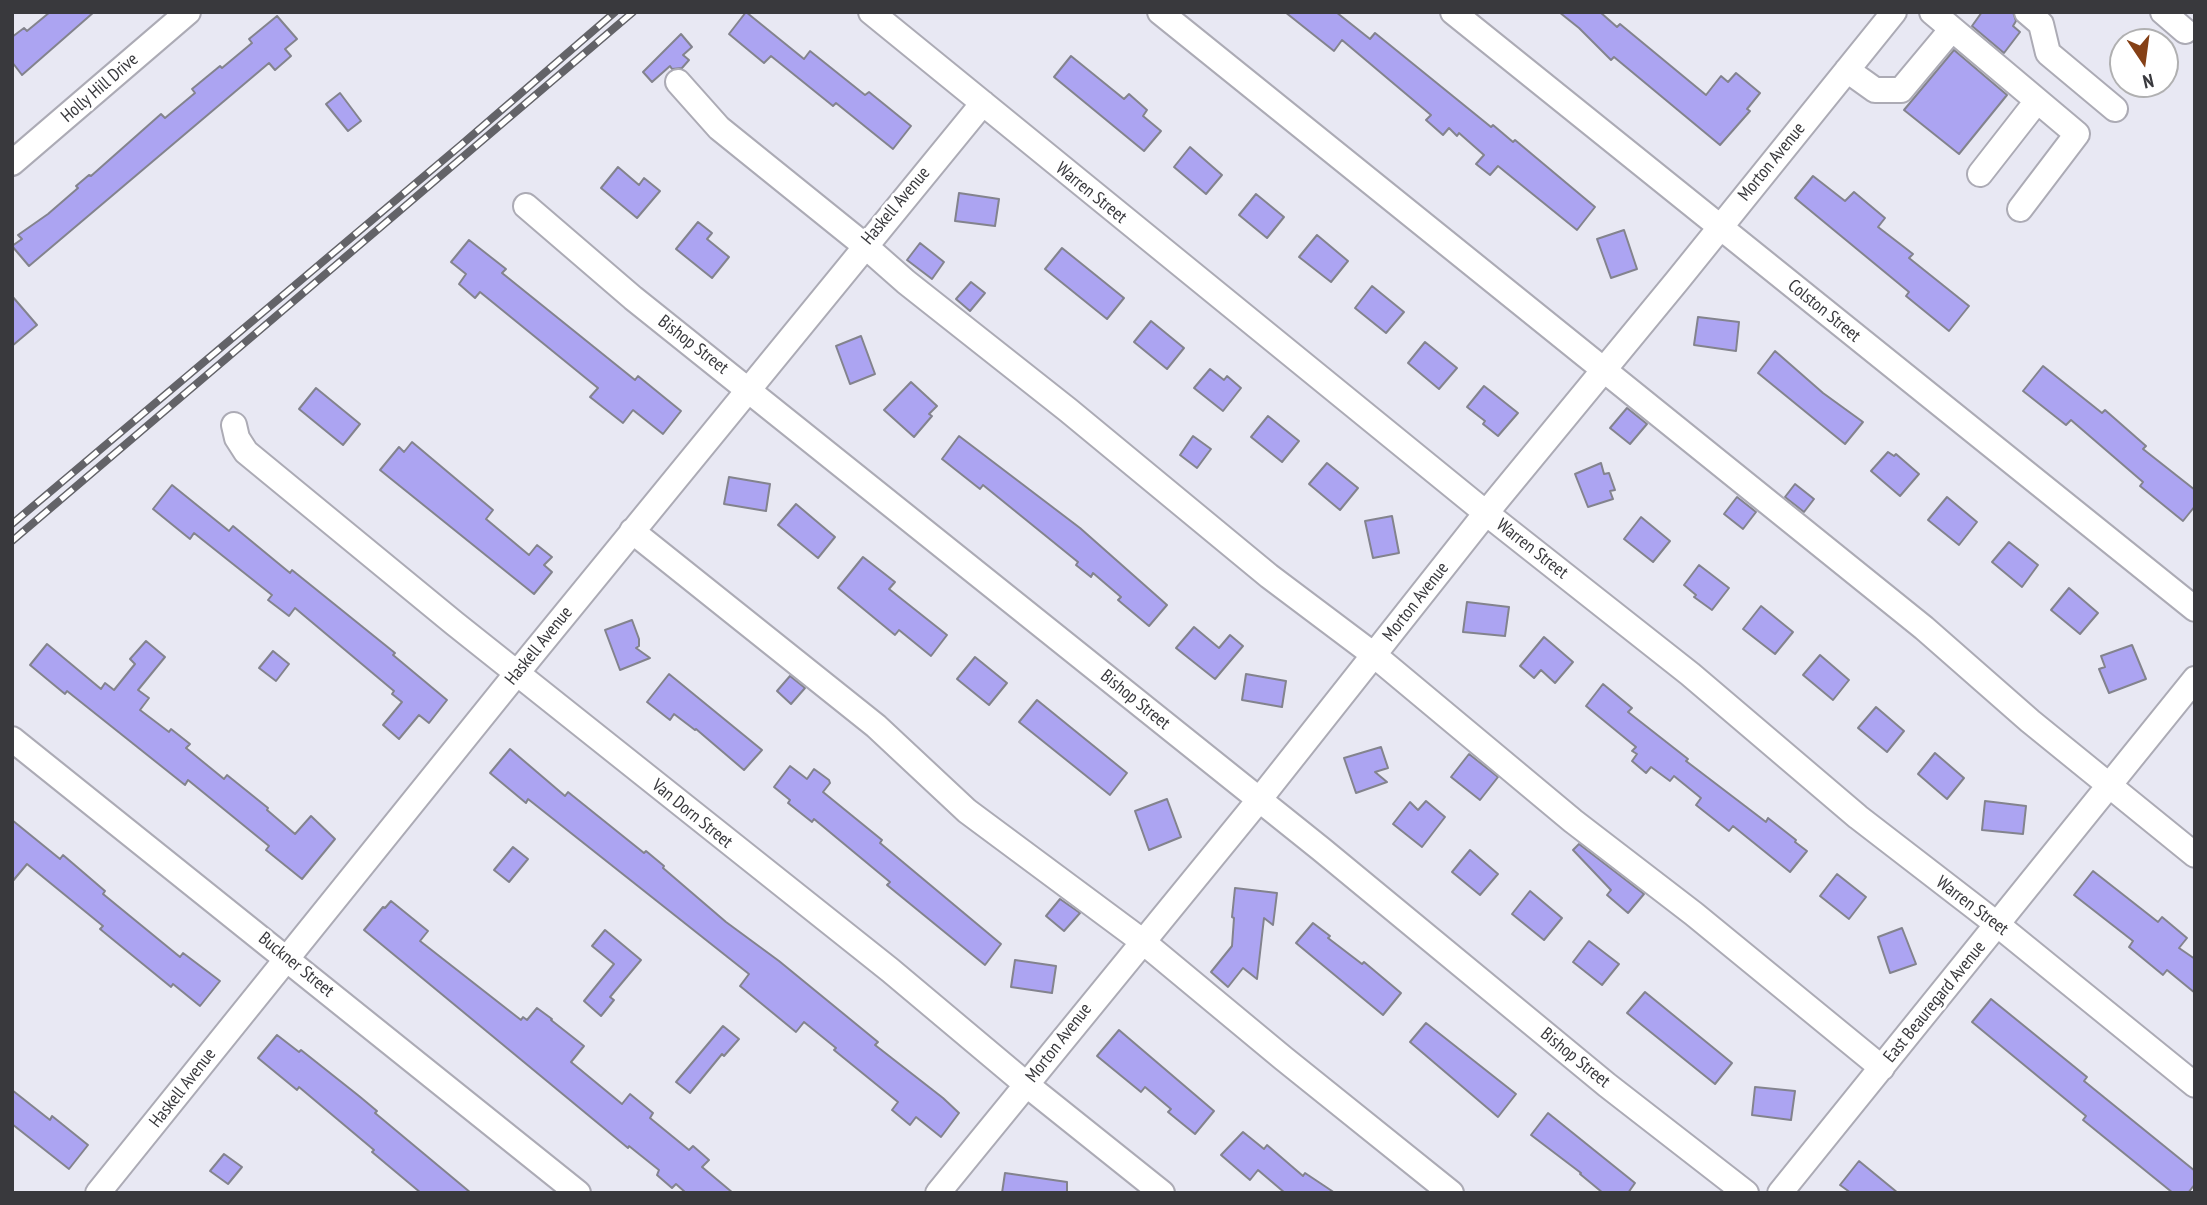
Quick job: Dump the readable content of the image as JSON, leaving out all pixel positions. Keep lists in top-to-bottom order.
{
  "streets": {
    "street": [
      "Holly Hill Drive",
      "Morton Avenue",
      "Warren Street",
      "Haskell Avenue",
      "Colston Street",
      "Bishop Street",
      "Van Dorn Street",
      "Buckner Street",
      "East Beauregard Avenue"
    ]
  },
  "crossings": [
    ["Morton Avenue", "Warren Street"],
    ["Morton Avenue", "Colston Street"],
    ["Morton Avenue", "Bishop Street"],
    ["Morton Avenue", "Van Dorn Street"],
    ["Warren Street", "Haskell Avenue"],
    ["Warren Street", "East Beauregard Avenue"],
    ["Haskell Avenue", "Bishop Street"],
    ["Haskell Avenue", "Van Dorn Street"],
    ["Haskell Avenue", "Buckner Street"]
  ],
  "north": "bottom"
}
